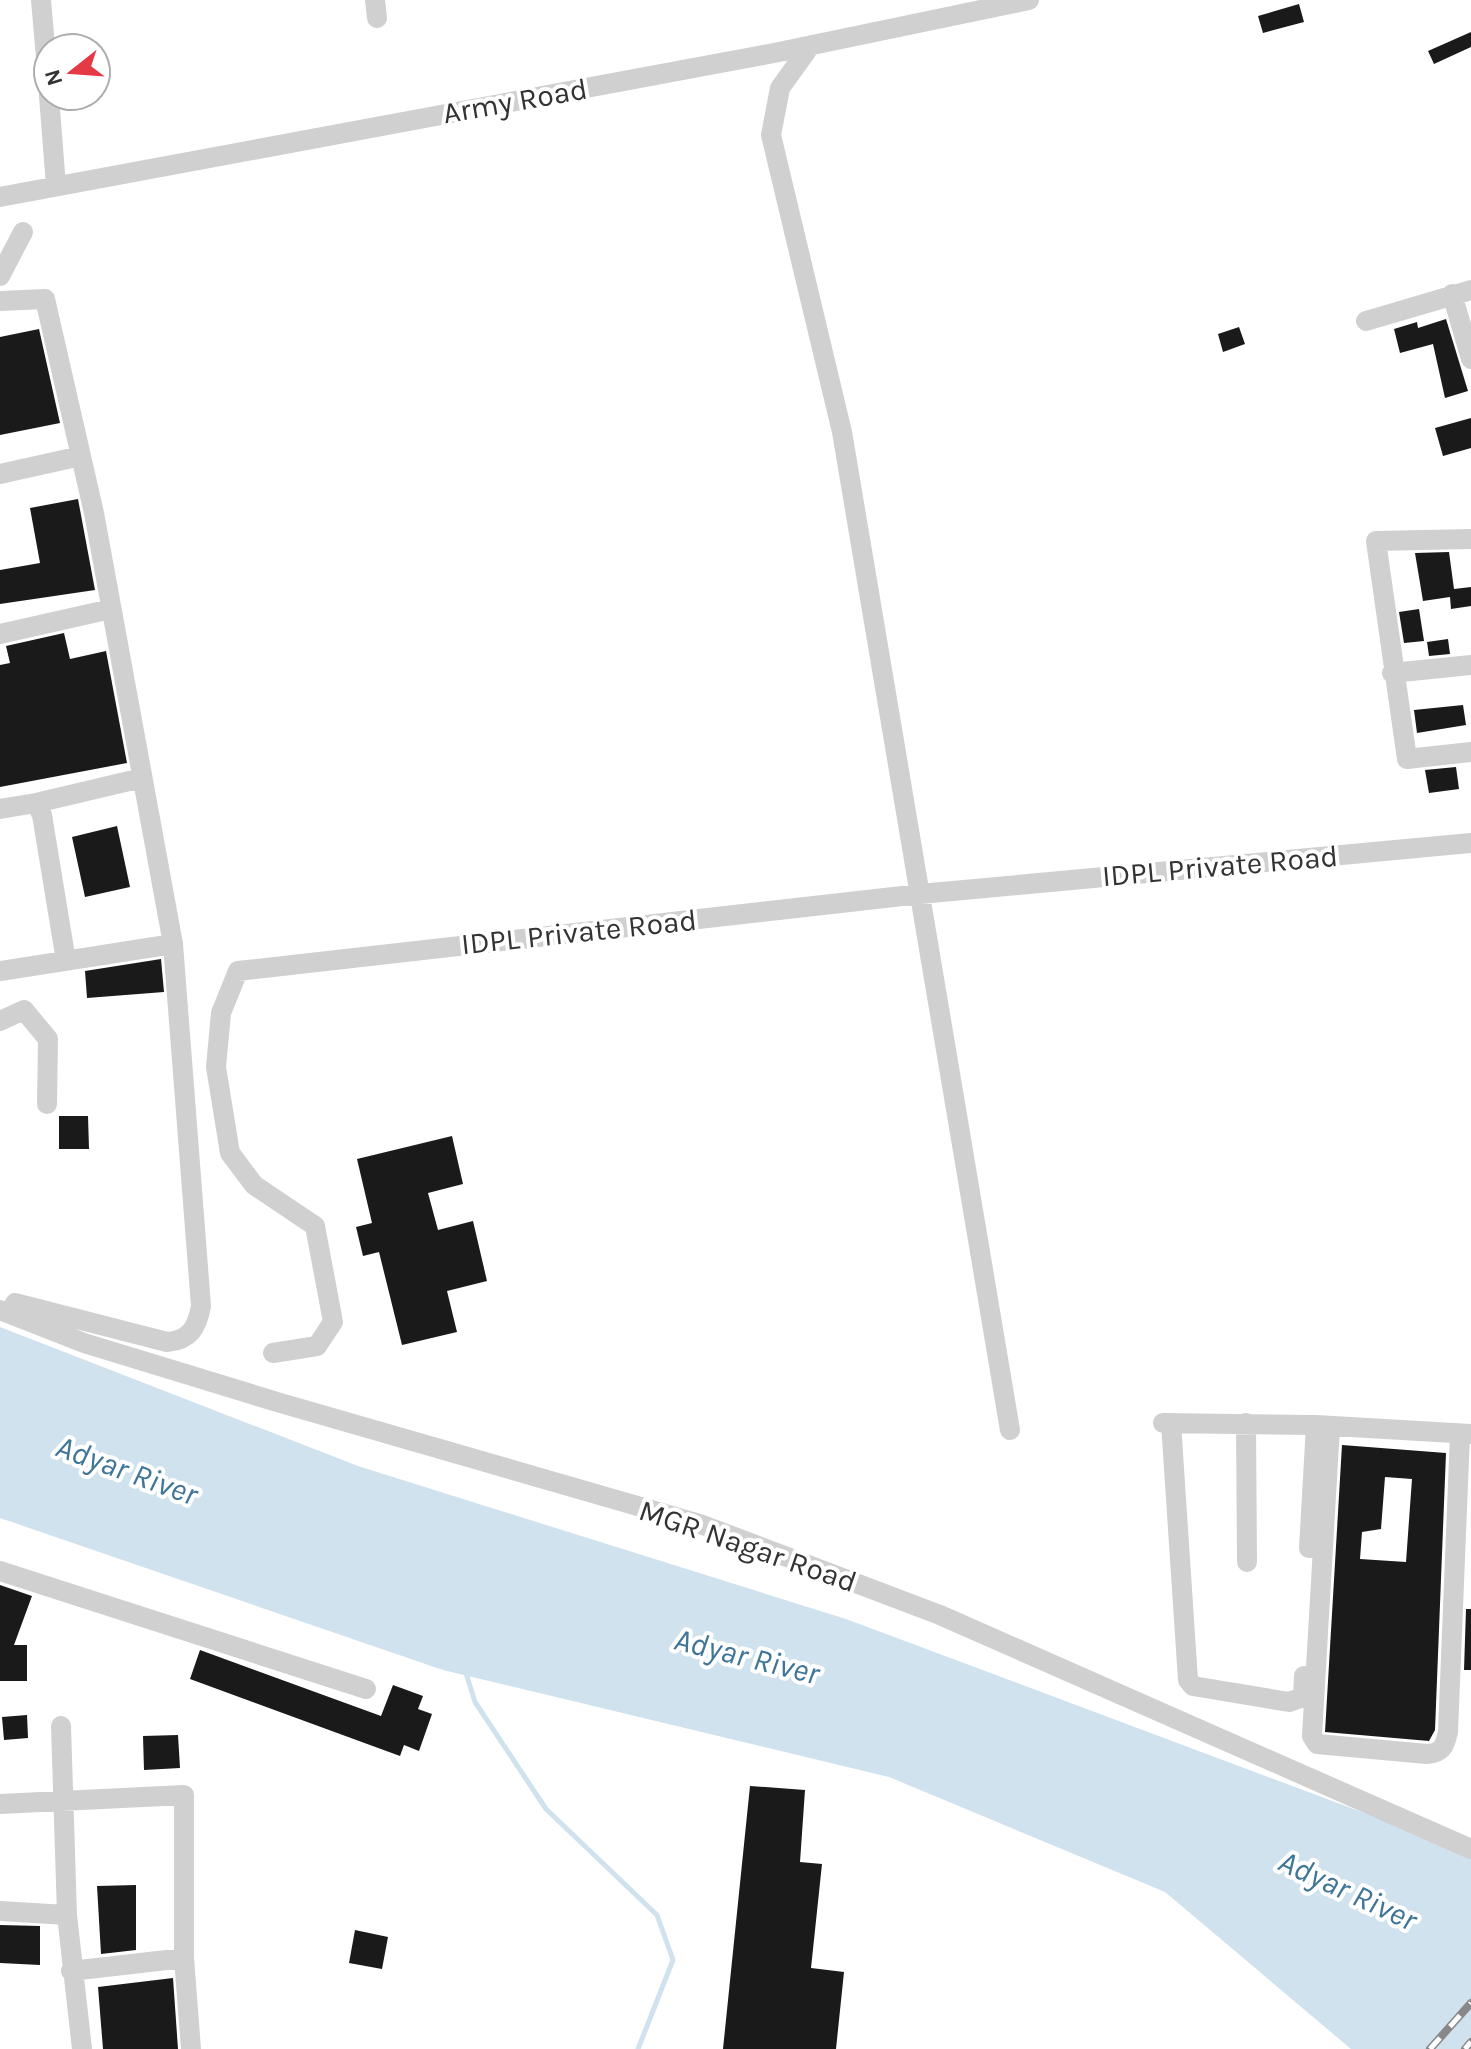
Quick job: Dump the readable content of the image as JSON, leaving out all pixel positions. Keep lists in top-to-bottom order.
{
  "streets": {
    "street": ["Army Road", "IDPL Private Road", "MGR Nagar Road"]
  },
  "water": ["Adyar River"],
  "north": "left"
}
